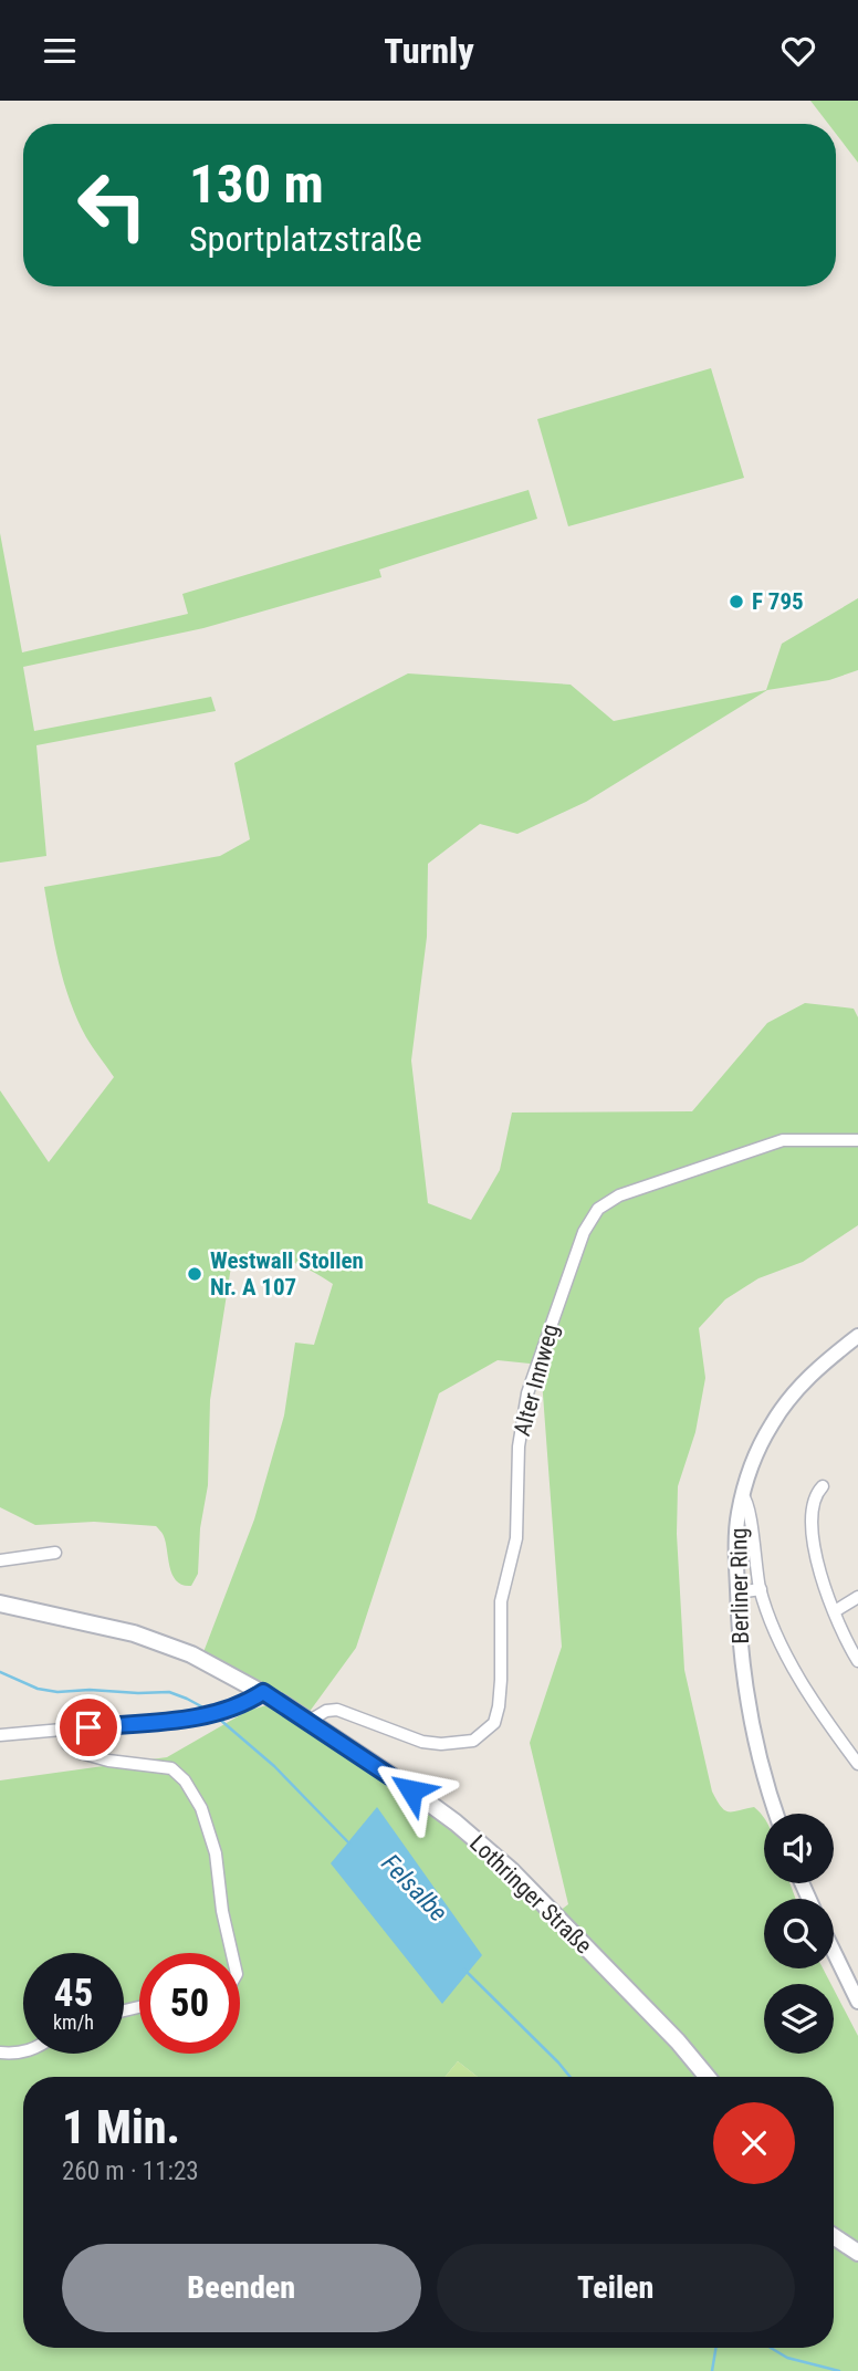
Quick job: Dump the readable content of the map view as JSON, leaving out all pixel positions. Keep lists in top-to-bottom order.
{
  "streets": {
    "main road": ["Lothringer Straße"],
    "street": ["Alter Innweg", "Berliner Ring"]
  },
  "crossings": [
    ["Alter Innweg", "Lothringer Straße"]
  ],
  "water": ["Felsalbe"],
  "places": ["F 795", "Westwall Stollen Nr. A 107"],
  "page": {
    "header": "Turnly",
    "turn": ["130 m", "Sportplatzstraße"],
    "speed": "45 km/h",
    "limit": "50",
    "heading": ["1 Min.", "260 m · 11:23"],
    "buttons": ["Beenden", "Teilen"]
  }
}
